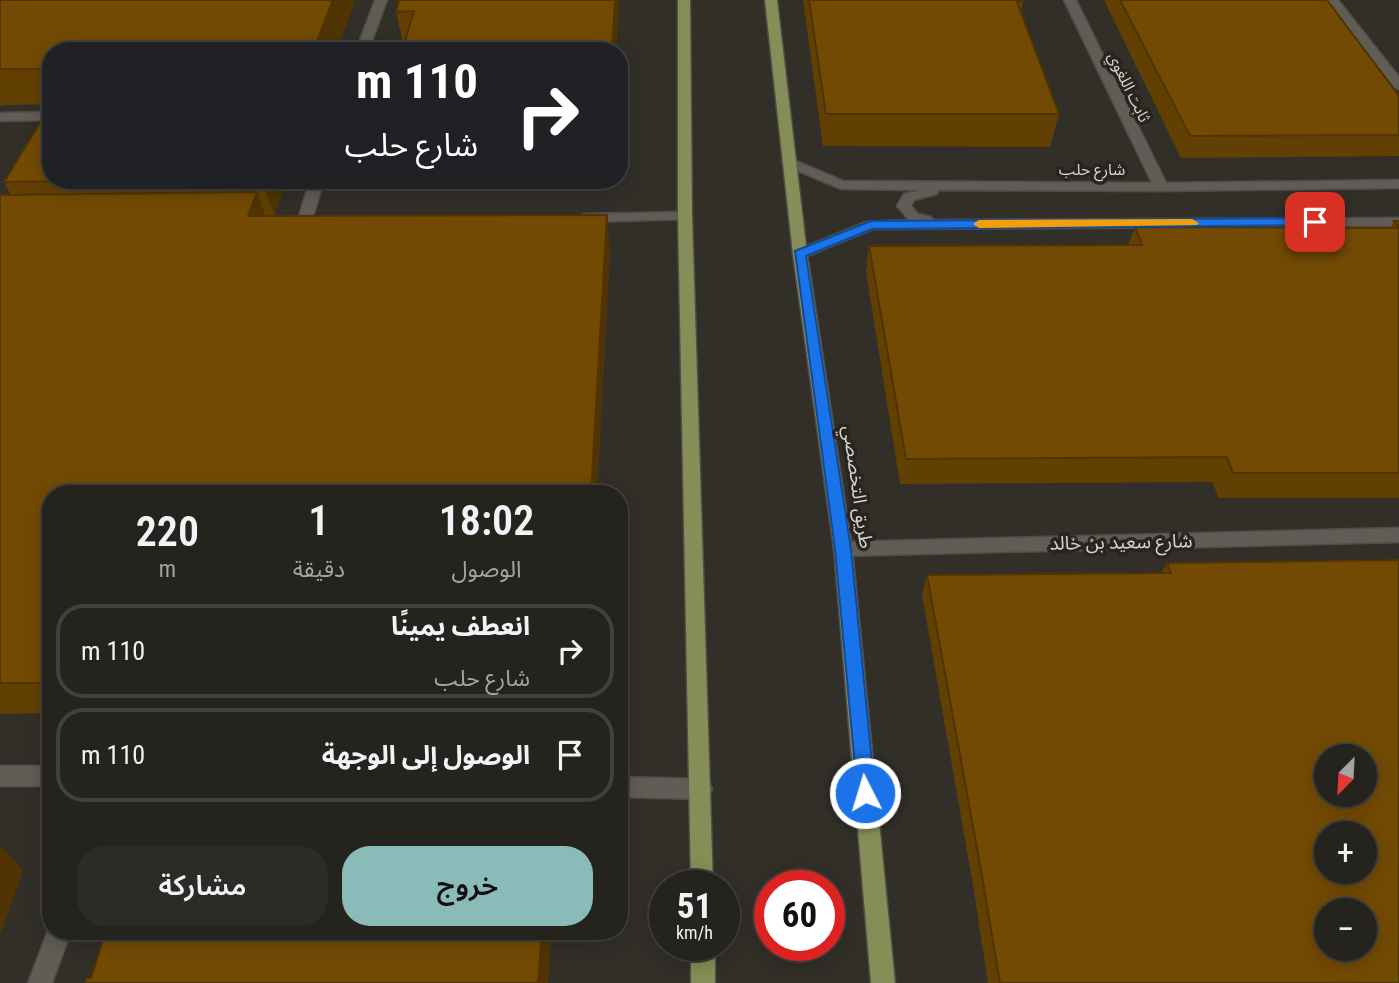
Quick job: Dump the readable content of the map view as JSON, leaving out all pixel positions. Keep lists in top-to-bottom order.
{
  "streets": {
    "main road": ["طريق التخصصي"],
    "street": ["ثابت اللغوي", "شارع حلب", "شارع سعيد بن خالد"]
  },
  "crossings": [
    ["ثابت اللغوي", "شارع حلب"],
    ["شارع حلب", "طريق التخصصي"],
    ["طريق التخصصي", "شارع سعيد بن خالد"]
  ],
  "north": "bottom left",
  "page": {
    "turn": ["110 m", "شارع حلب"],
    "eta": [
      "18:02",
      "الوصول",
      "1",
      "دقيقة",
      "220",
      "m"
    ],
    "list": [
      {
        "name": "انعطف يمينًا",
        "note": "شارع حلب",
        "value": "110 m"
      },
      {
        "name": "الوصول إلى الوجهة",
        "value": "110 m"
      }
    ],
    "map_buttons": ["+", "−"],
    "buttons": ["خروج", "مشاركة"],
    "speed": "51 km/h",
    "limit": "60"
  }
}
